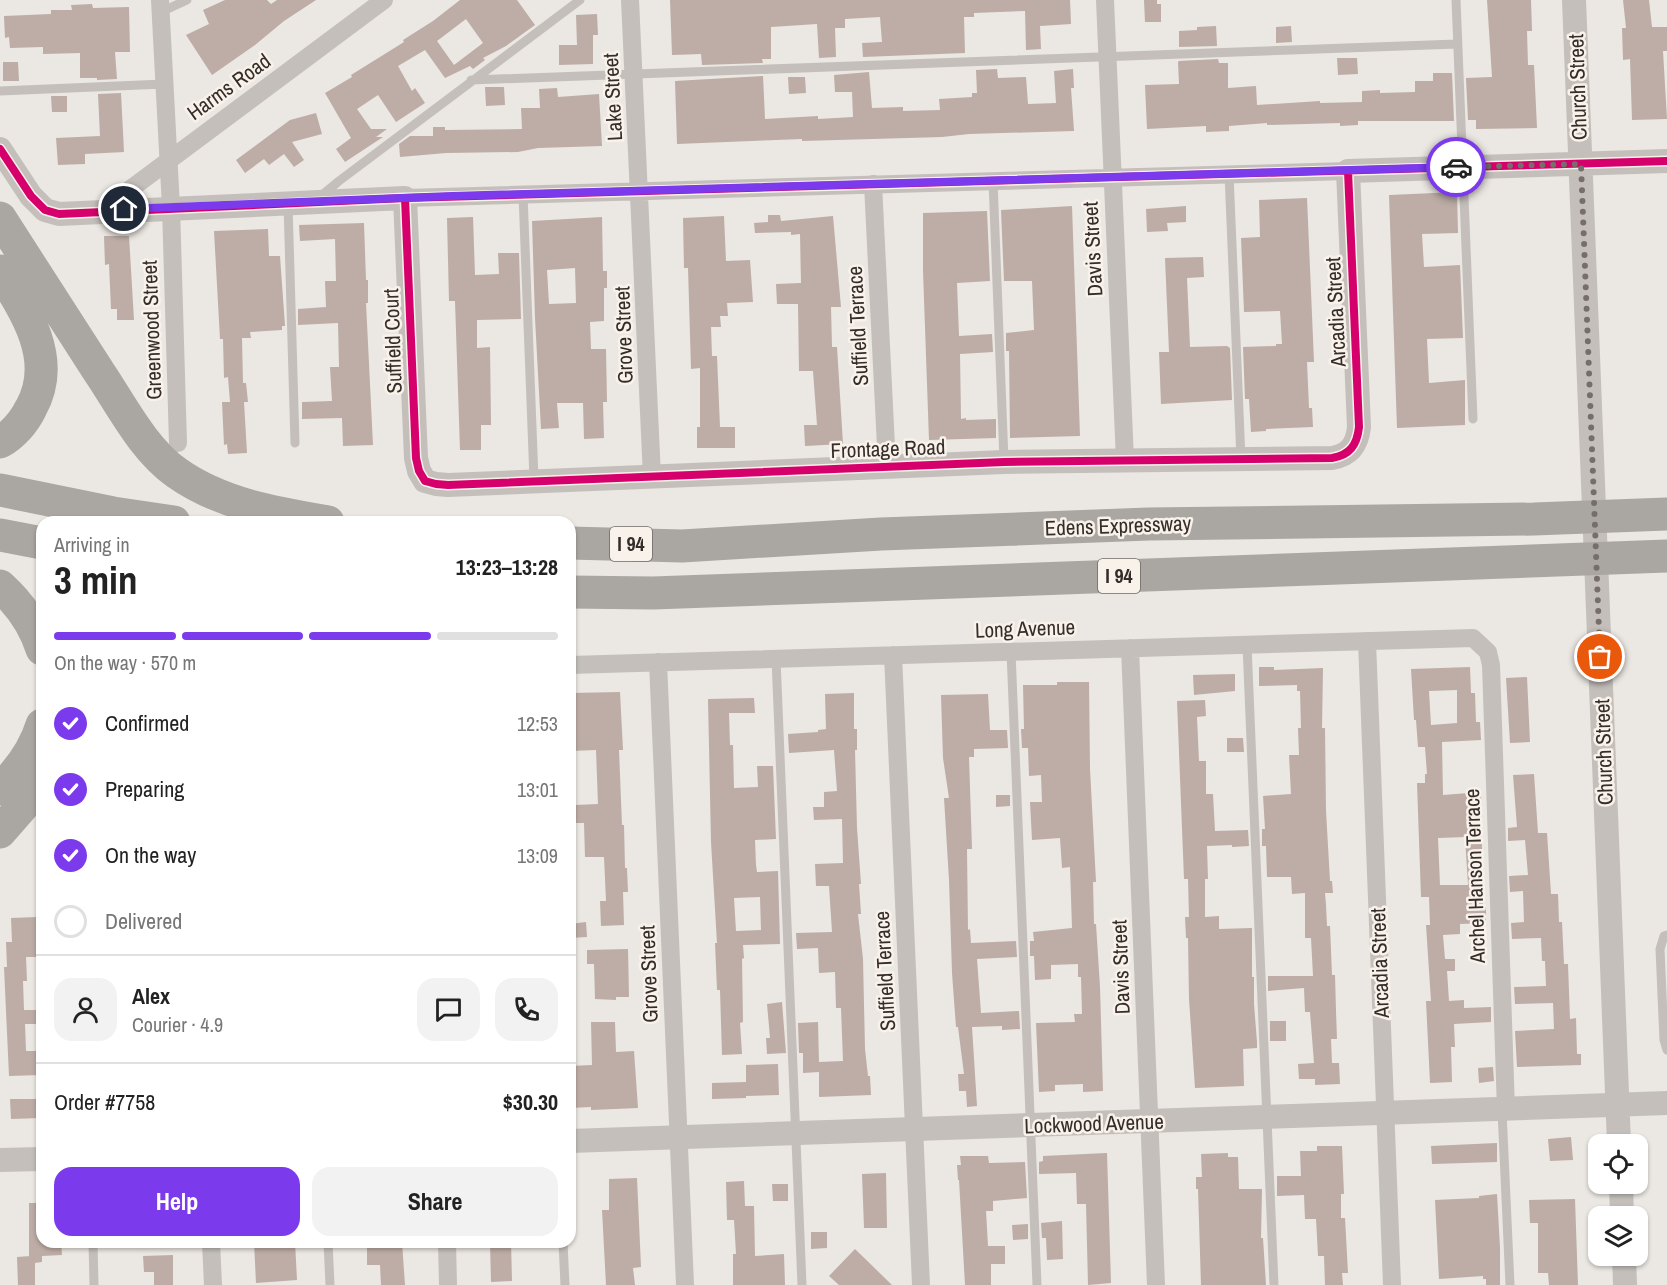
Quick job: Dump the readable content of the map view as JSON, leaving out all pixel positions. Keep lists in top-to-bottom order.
{
  "streets": {
    "highway": ["Edens Expressway", "I 94"],
    "street": [
      "Harms Road",
      "Church Street",
      "Lake Street",
      "Davis Street",
      "Arcadia Street",
      "Suffield Terrace",
      "Greenwood Street",
      "Grove Street",
      "Suffield Court",
      "Frontage Road",
      "Long Avenue",
      "Archel Hanson Terrace",
      "Lockwood Avenue"
    ]
  },
  "crossings": [
    ["Harms Road", "Greenwood Street"],
    ["Church Street", "Lockwood Avenue"],
    ["Lake Street", "Grove Street"],
    ["Davis Street", "Frontage Road"],
    ["Davis Street", "Long Avenue"],
    ["Davis Street", "Lockwood Avenue"],
    ["Arcadia Street", "Frontage Road"],
    ["Arcadia Street", "Long Avenue"],
    ["Arcadia Street", "Lockwood Avenue"],
    ["Suffield Terrace", "Frontage Road"],
    ["Suffield Terrace", "Long Avenue"],
    ["Suffield Terrace", "Lockwood Avenue"],
    ["Grove Street", "Frontage Road"],
    ["Grove Street", "Long Avenue"],
    ["Grove Street", "Lockwood Avenue"],
    ["Suffield Court", "Frontage Road"],
    ["Long Avenue", "Archel Hanson Terrace"],
    ["Archel Hanson Terrace", "Lockwood Avenue"]
  ],
  "page": {
    "heading": ["3 min", "Arriving in", "13:23–13:28"],
    "panel": [
      "Alex",
      "Courier · 4.9",
      "Order #7758",
      "$30.30"
    ],
    "bar": "On the way · 570 m",
    "list": [
      ["Confirmed", "12:53"],
      ["Preparing", "13:01"],
      ["On the way", "13:09"],
      "Delivered"
    ],
    "buttons": ["Help", "Share"]
  }
}
